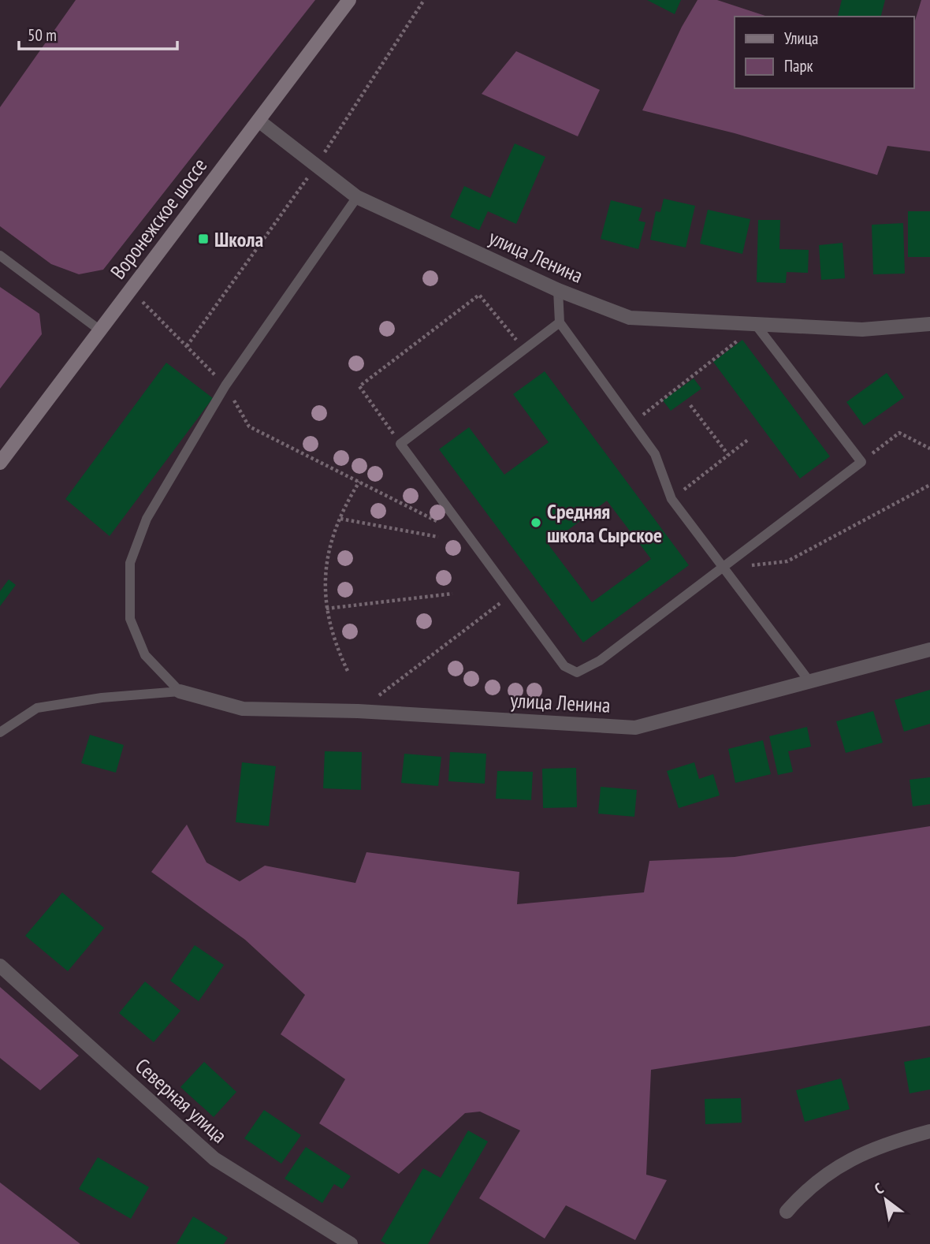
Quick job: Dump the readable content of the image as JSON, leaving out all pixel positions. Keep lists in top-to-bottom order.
{
  "streets": {
    "main road": ["Воронежское шоссе"],
    "street": ["улица Ленина", "Северная улица"]
  },
  "crossings": [
    ["Воронежское шоссе", "улица Ленина"]
  ],
  "places": {
    "transit": ["Школа"],
    "other": ["Средняя школа Сырское"]
  },
  "legend": ["Улица", "Парк"],
  "scale_bar": "50 m",
  "north": "top left"
}
